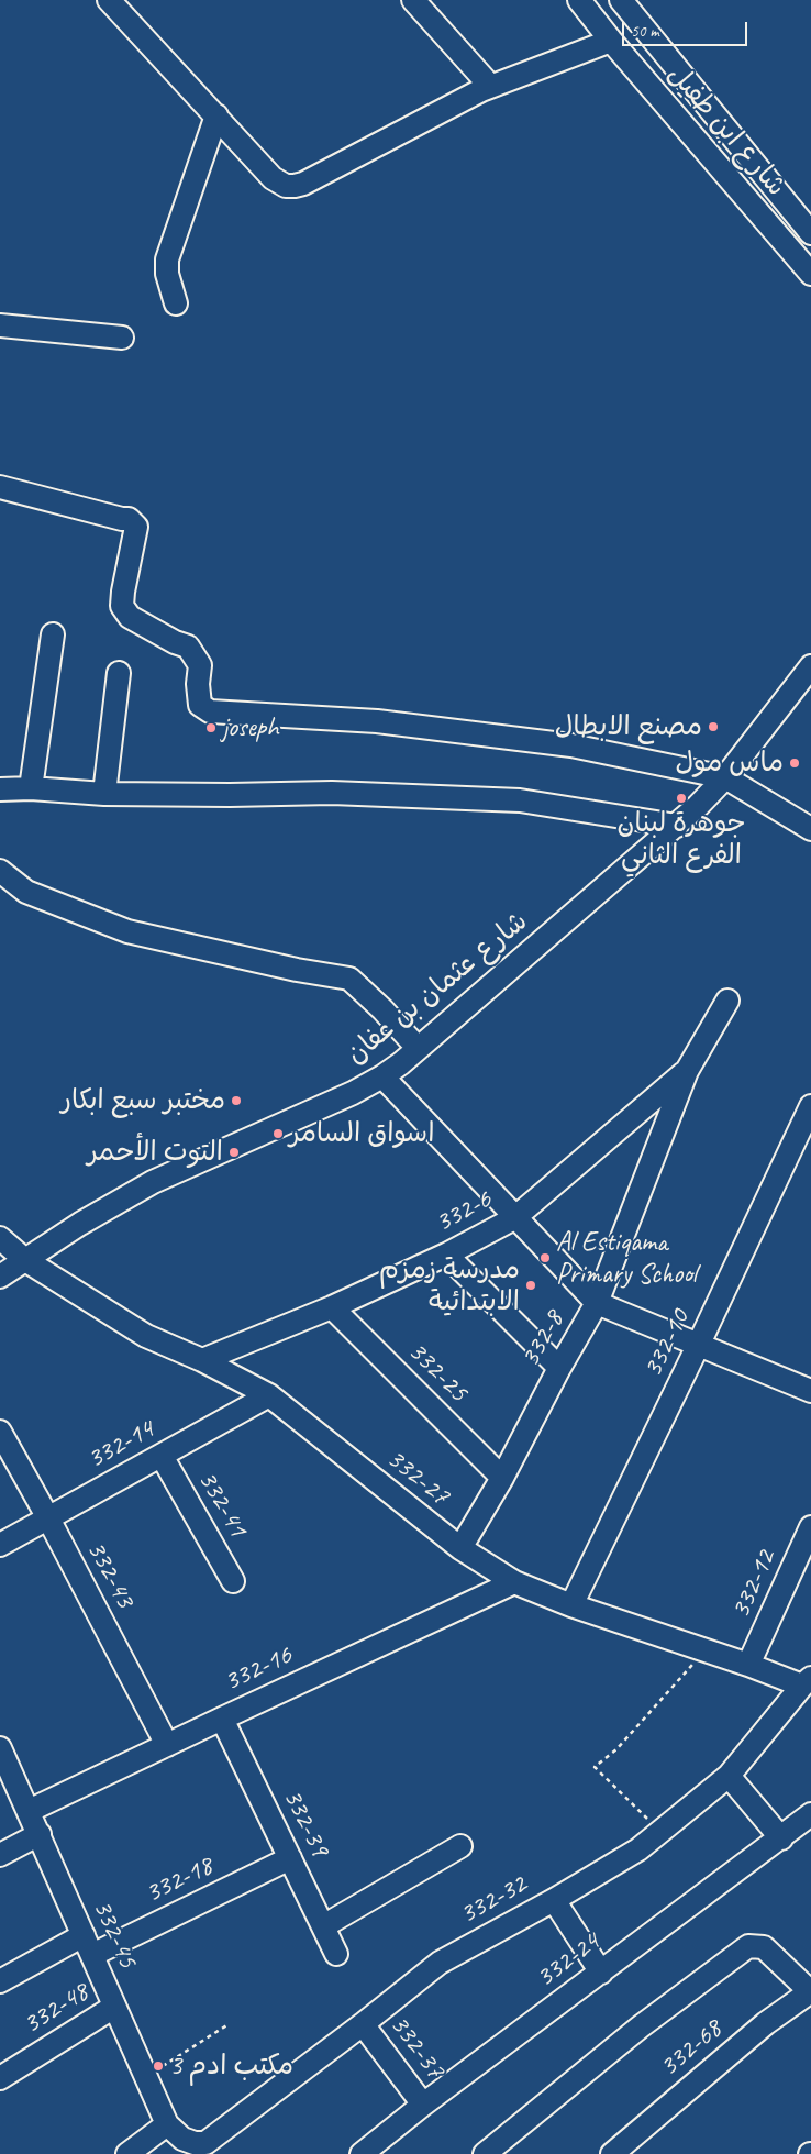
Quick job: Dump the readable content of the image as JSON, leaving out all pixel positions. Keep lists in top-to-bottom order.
{
  "streets": {
    "street": [
      "شارع ابن طفيل",
      "شارع عثمان بن عفان",
      "332-6",
      "332-8",
      "332-10",
      "332-25",
      "332-14",
      "332-27",
      "332-41",
      "332-43",
      "332-12",
      "332-16",
      "332-39",
      "332-18",
      "332-32",
      "332-45",
      "332-24",
      "332-48",
      "332-37",
      "332-68"
    ]
  },
  "crossings": [
    ["شارع عثمان بن عفان", "332-27"],
    ["332-6", "332-8"],
    ["332-6", "332-25"],
    ["332-6", "332-27"],
    ["332-8", "332-25"],
    ["332-8", "332-27"],
    ["332-10", "332-27"],
    ["332-14", "332-27"],
    ["332-14", "332-41"],
    ["332-14", "332-43"],
    ["332-27", "332-12"],
    ["332-27", "332-16"],
    ["332-27", "332-32"],
    ["332-43", "332-16"],
    ["332-16", "332-39"],
    ["332-16", "332-45"],
    ["332-39", "332-18"],
    ["332-18", "332-45"],
    ["332-32", "332-45"],
    ["332-32", "332-37"],
    ["332-45", "332-48"],
    ["332-24", "332-37"]
  ],
  "places": [
    "مصنع الابطال",
    "joseph",
    "ماس مول",
    "جوهرة لبنان الفرع الثاني",
    "مختبر سبع ابكار",
    "اسواق السامر",
    "التوت الأحمر",
    "Al Estiqama Primary School",
    "مدرسة زمزم الابتدائية",
    "مكتب ادم 3"
  ],
  "scale_bar": "50 m"
}
